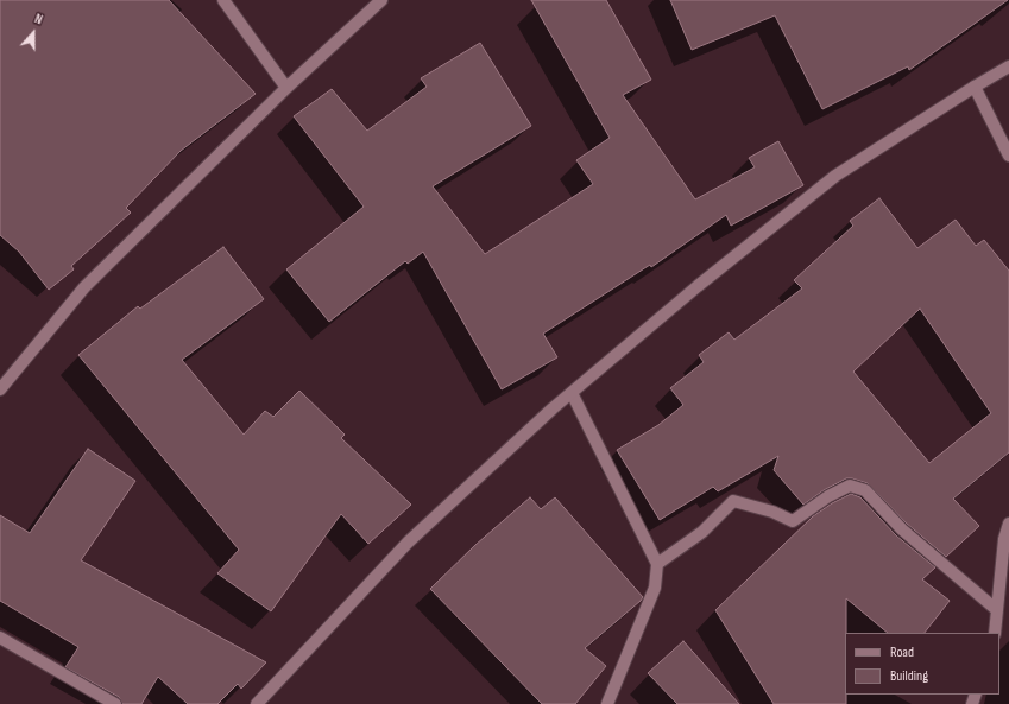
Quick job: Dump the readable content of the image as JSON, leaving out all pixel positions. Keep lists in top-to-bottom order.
{
  "legend": ["Road", "Building"],
  "north": "top"
}
